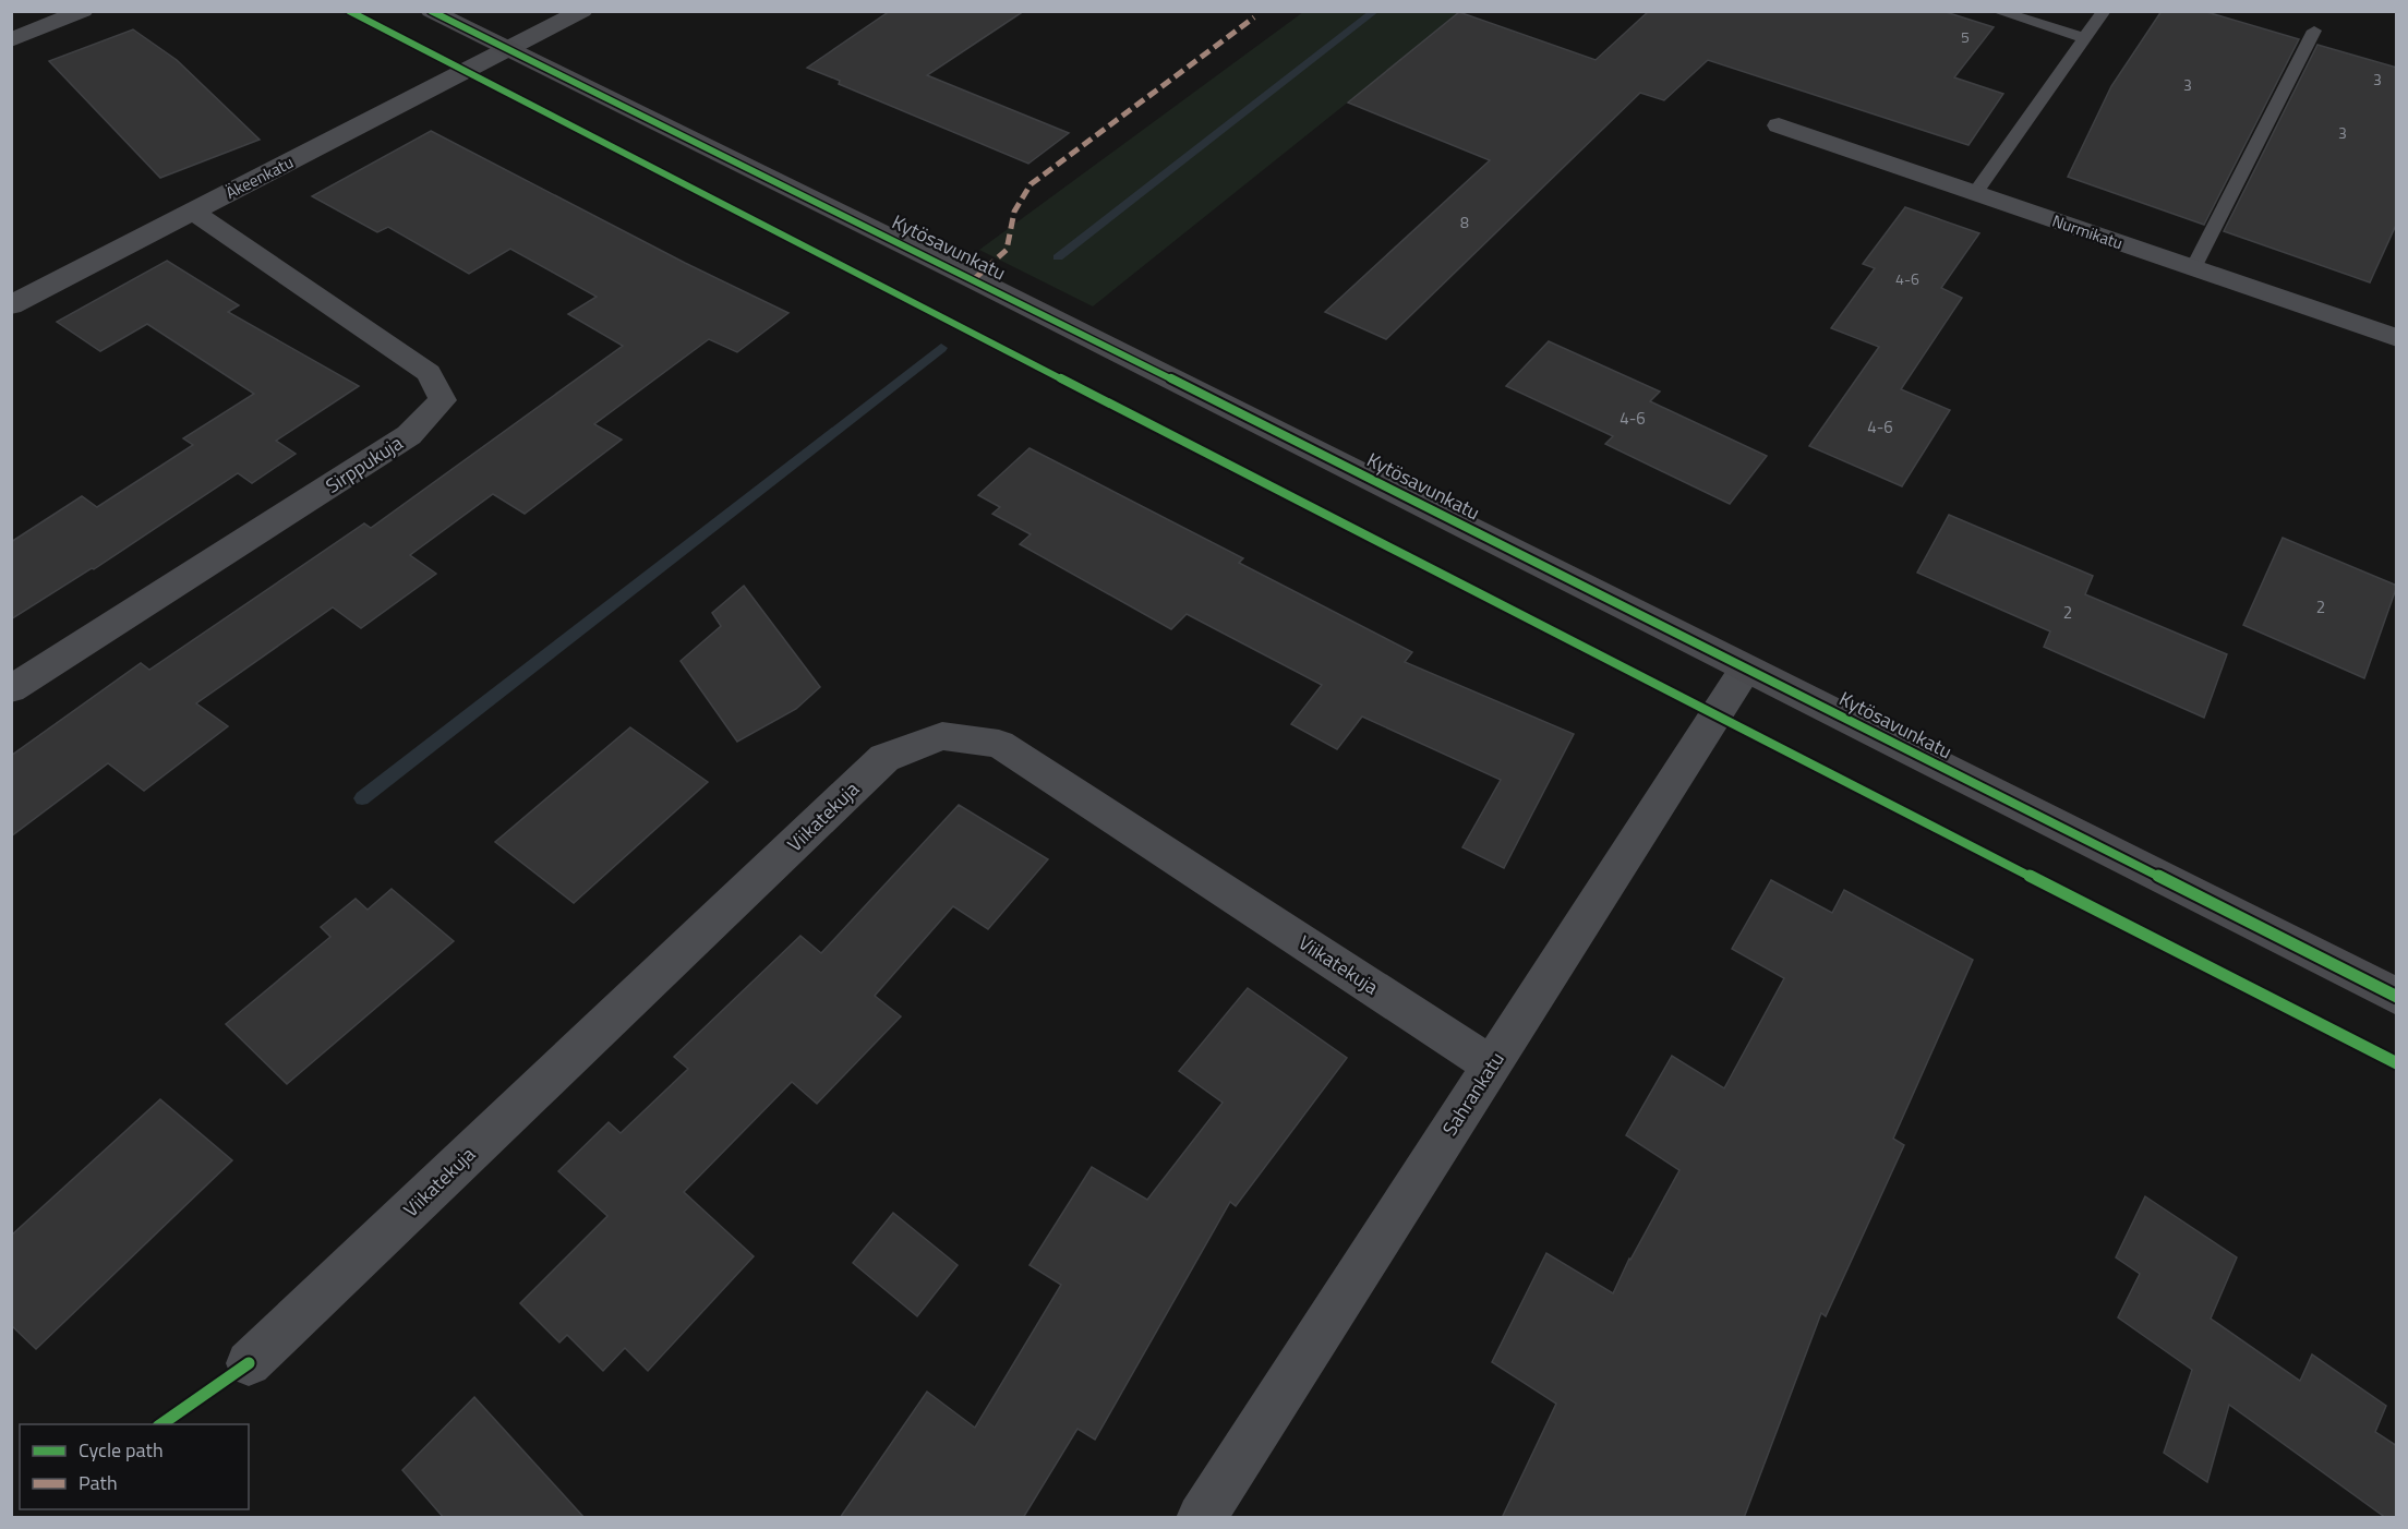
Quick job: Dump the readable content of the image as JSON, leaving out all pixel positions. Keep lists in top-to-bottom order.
{
  "streets": {
    "street": [
      "Äkeenkatu",
      "Nurmikatu",
      "Kytösavunkatu",
      "Sirppukuja",
      "Viikatekuja",
      "Sahrankatu"
    ]
  },
  "crossings": [
    ["Äkeenkatu", "Kytösavunkatu"],
    ["Äkeenkatu", "Sirppukuja"],
    ["Kytösavunkatu", "Sahrankatu"],
    ["Viikatekuja", "Sahrankatu"]
  ],
  "house_numbers": [
    "5",
    "3",
    "3",
    "3",
    "8",
    "4-6",
    "4-6",
    "4-6",
    "2",
    "2"
  ],
  "legend": ["Cycle path", "Path"]
}
